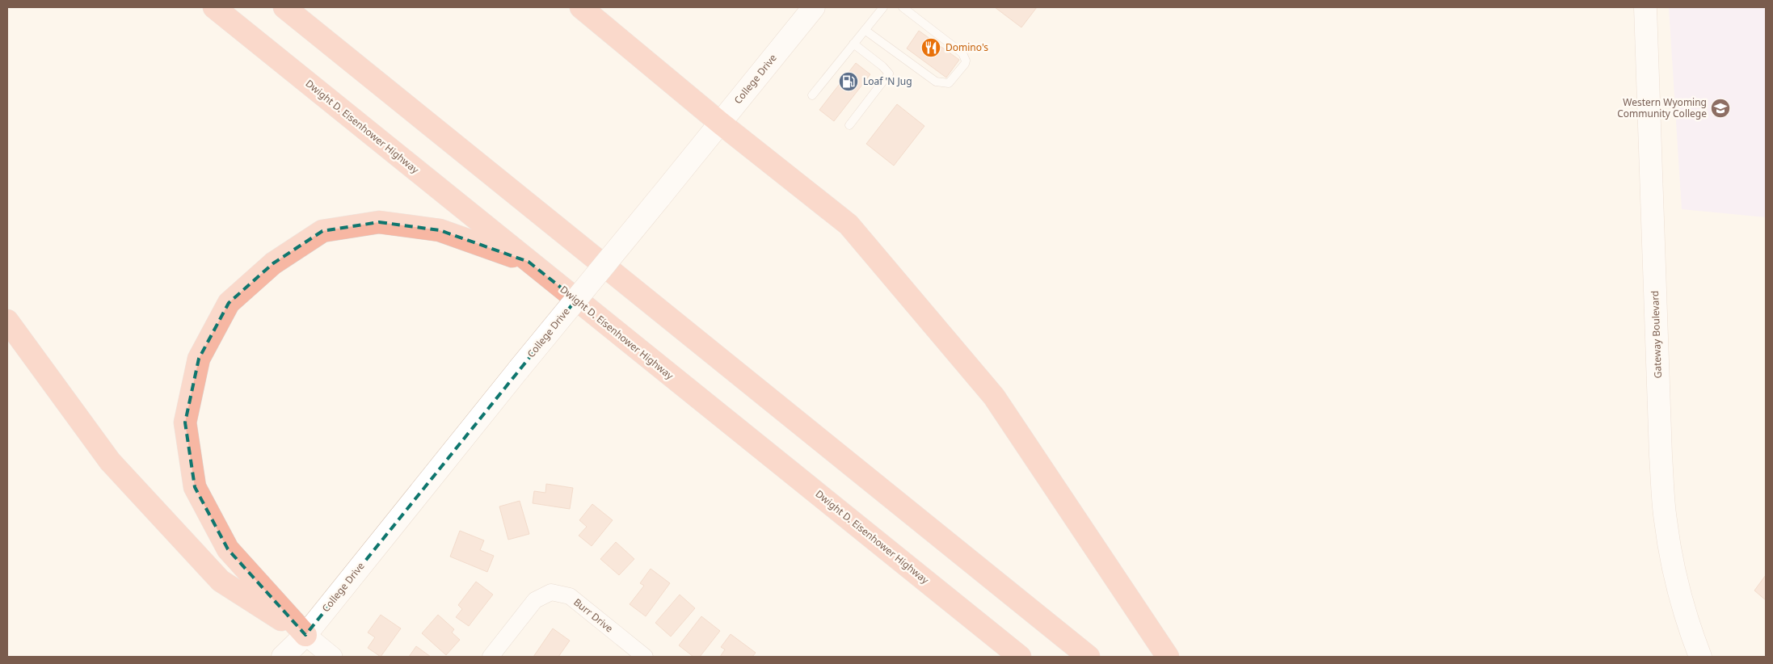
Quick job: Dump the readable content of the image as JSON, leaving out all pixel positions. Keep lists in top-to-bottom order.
{
  "streets": {
    "highway": ["Dwight D. Eisenhower Highway"],
    "main road": ["College Drive", "Gateway Boulevard"],
    "street": ["Burr Drive"]
  },
  "places": {
    "restaurant": ["Domino's"],
    "fuel station": ["Loaf 'N Jug"],
    "school or university": ["Western Wyoming Community College"]
  }
}
